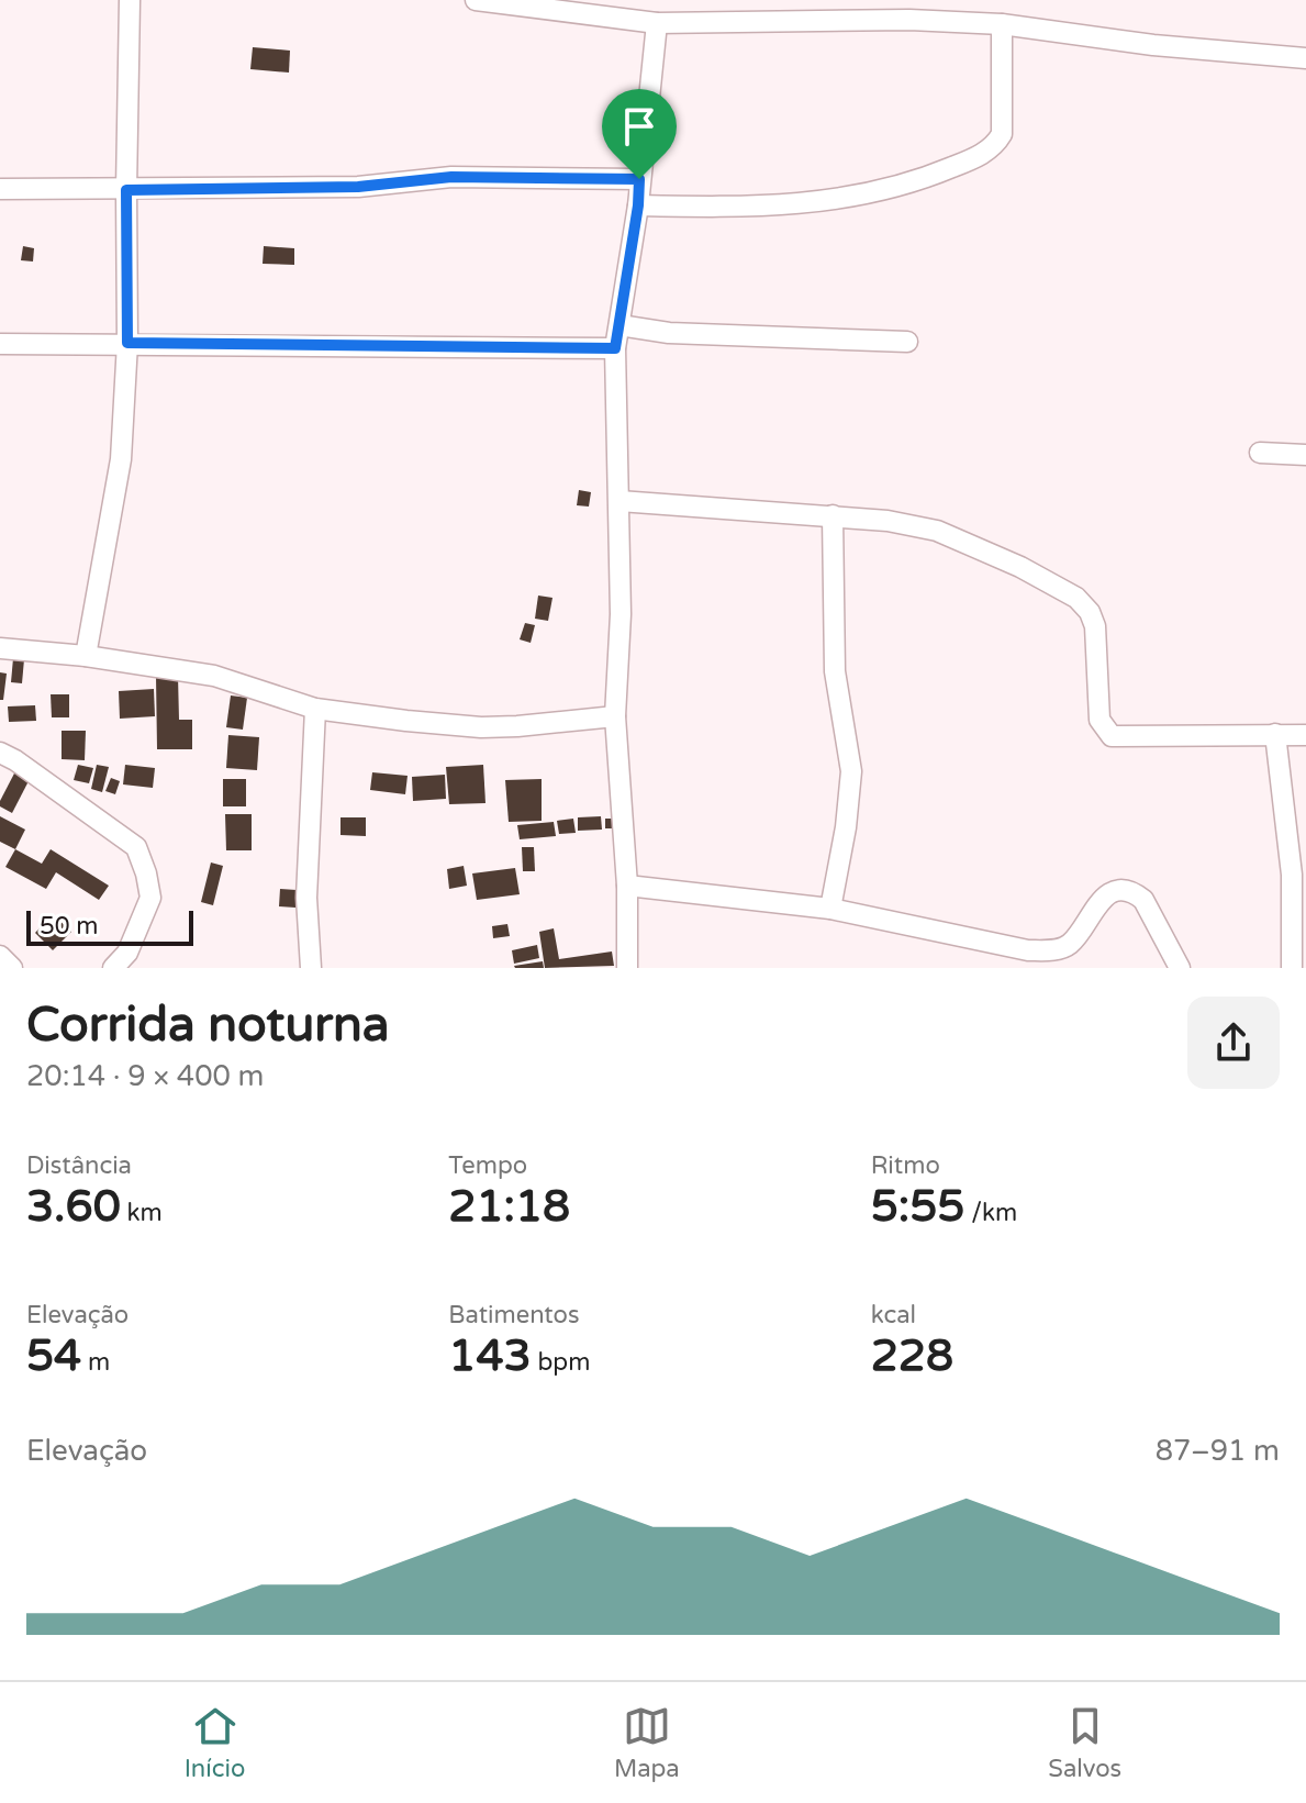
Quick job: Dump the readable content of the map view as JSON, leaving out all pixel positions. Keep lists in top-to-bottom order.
{
  "scale_bar": "50 m",
  "page": {
    "scale": "50 m",
    "heading": ["Corrida noturna", "20:14 · 9 × 400 m"],
    "stats": [
      ["Distância", "3.60 km"],
      ["Tempo", "21:18"],
      ["Ritmo", "5:55 /km"],
      ["Elevação", "54 m"],
      ["Batimentos", "143 bpm"],
      ["kcal", "228"]
    ],
    "chart": ["Elevação", "87–91 m"],
    "tabs": ["Início", "Mapa", "Salvos"]
  }
}
